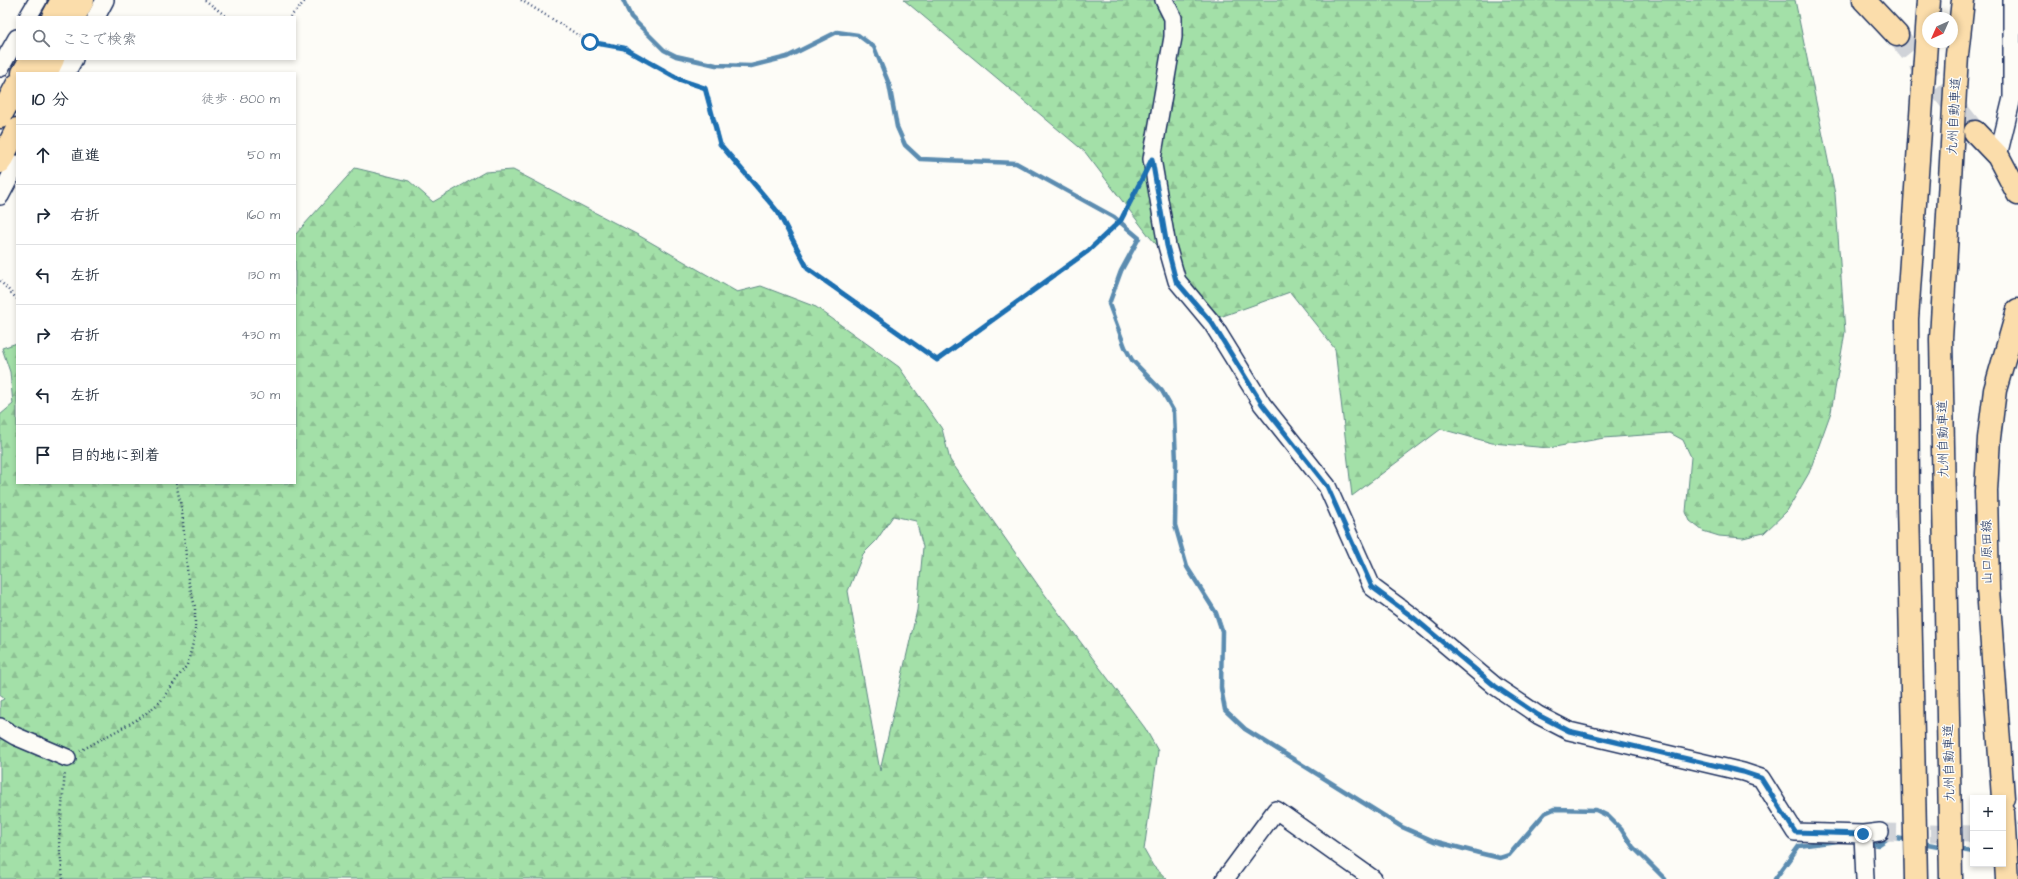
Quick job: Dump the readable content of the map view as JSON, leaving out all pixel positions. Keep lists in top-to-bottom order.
{
  "streets": {
    "main road": ["九州自動車道", "山口原田線"]
  },
  "north": "bottom left",
  "page": {
    "search": "ここで検索",
    "heading": ["10 分", "徒歩 · 800 m"],
    "list": [
      ["直進", "50 m"],
      ["右折", "160 m"],
      ["左折", "130 m"],
      ["右折", "430 m"],
      ["左折", "30 m"],
      "目的地に到着"
    ],
    "map_buttons": ["+", "−"]
  }
}
